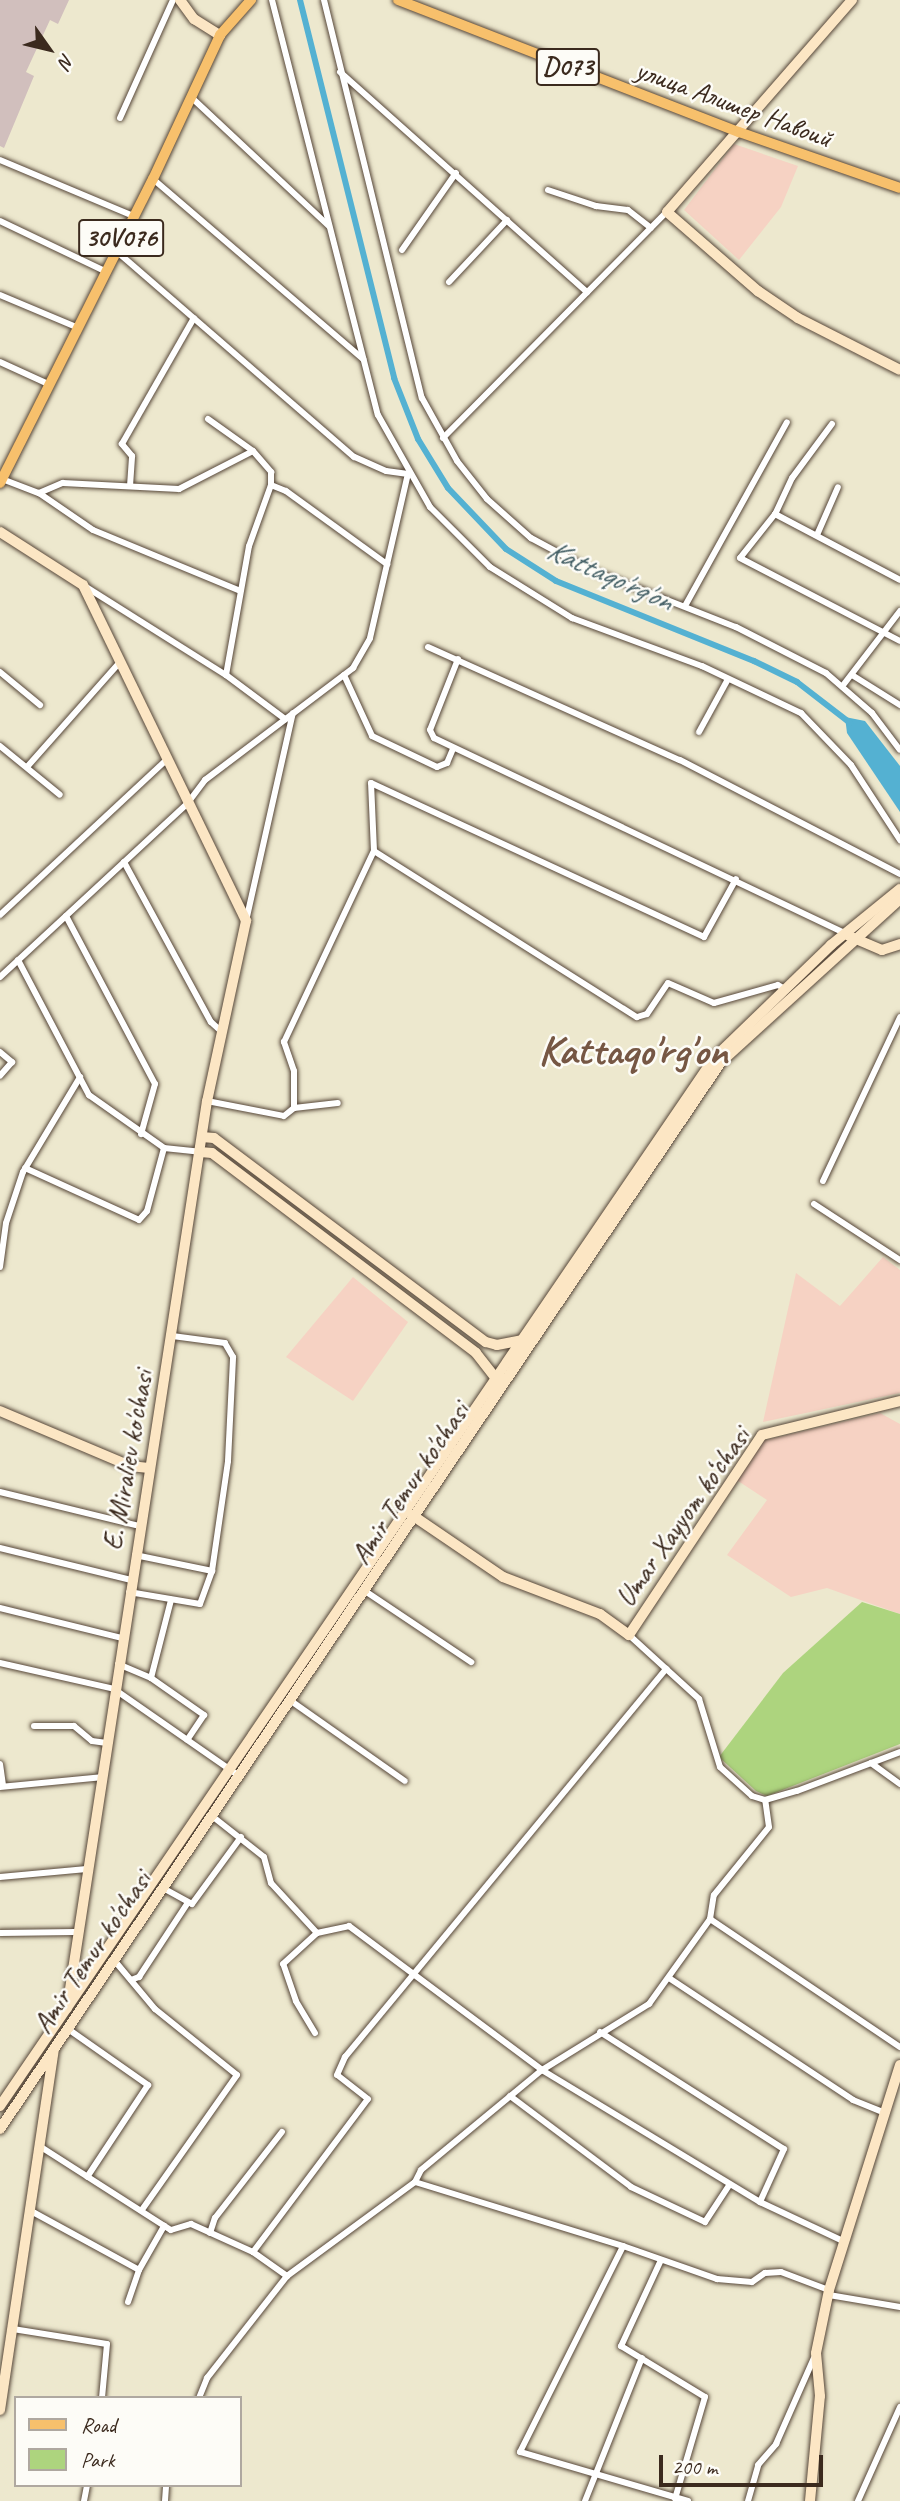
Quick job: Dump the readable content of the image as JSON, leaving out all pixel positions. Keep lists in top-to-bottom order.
{
  "streets": {
    "main road": ["D073", "улица Алишер Навоий", "30V076"],
    "street": ["E. Miraliev ko'chasi", "Amir Temur ko'chasi", "Umar Xayyom ko‘chasi"]
  },
  "crossings": [
    ["E. Miraliev ko'chasi", "Amir Temur ko'chasi"]
  ],
  "districts": ["Kattaqo'rg'on"],
  "water": ["Kattaqo'rg'on"],
  "legend": ["Road", "Park"],
  "scale_bar": "200 m",
  "north": "bottom right"
}
